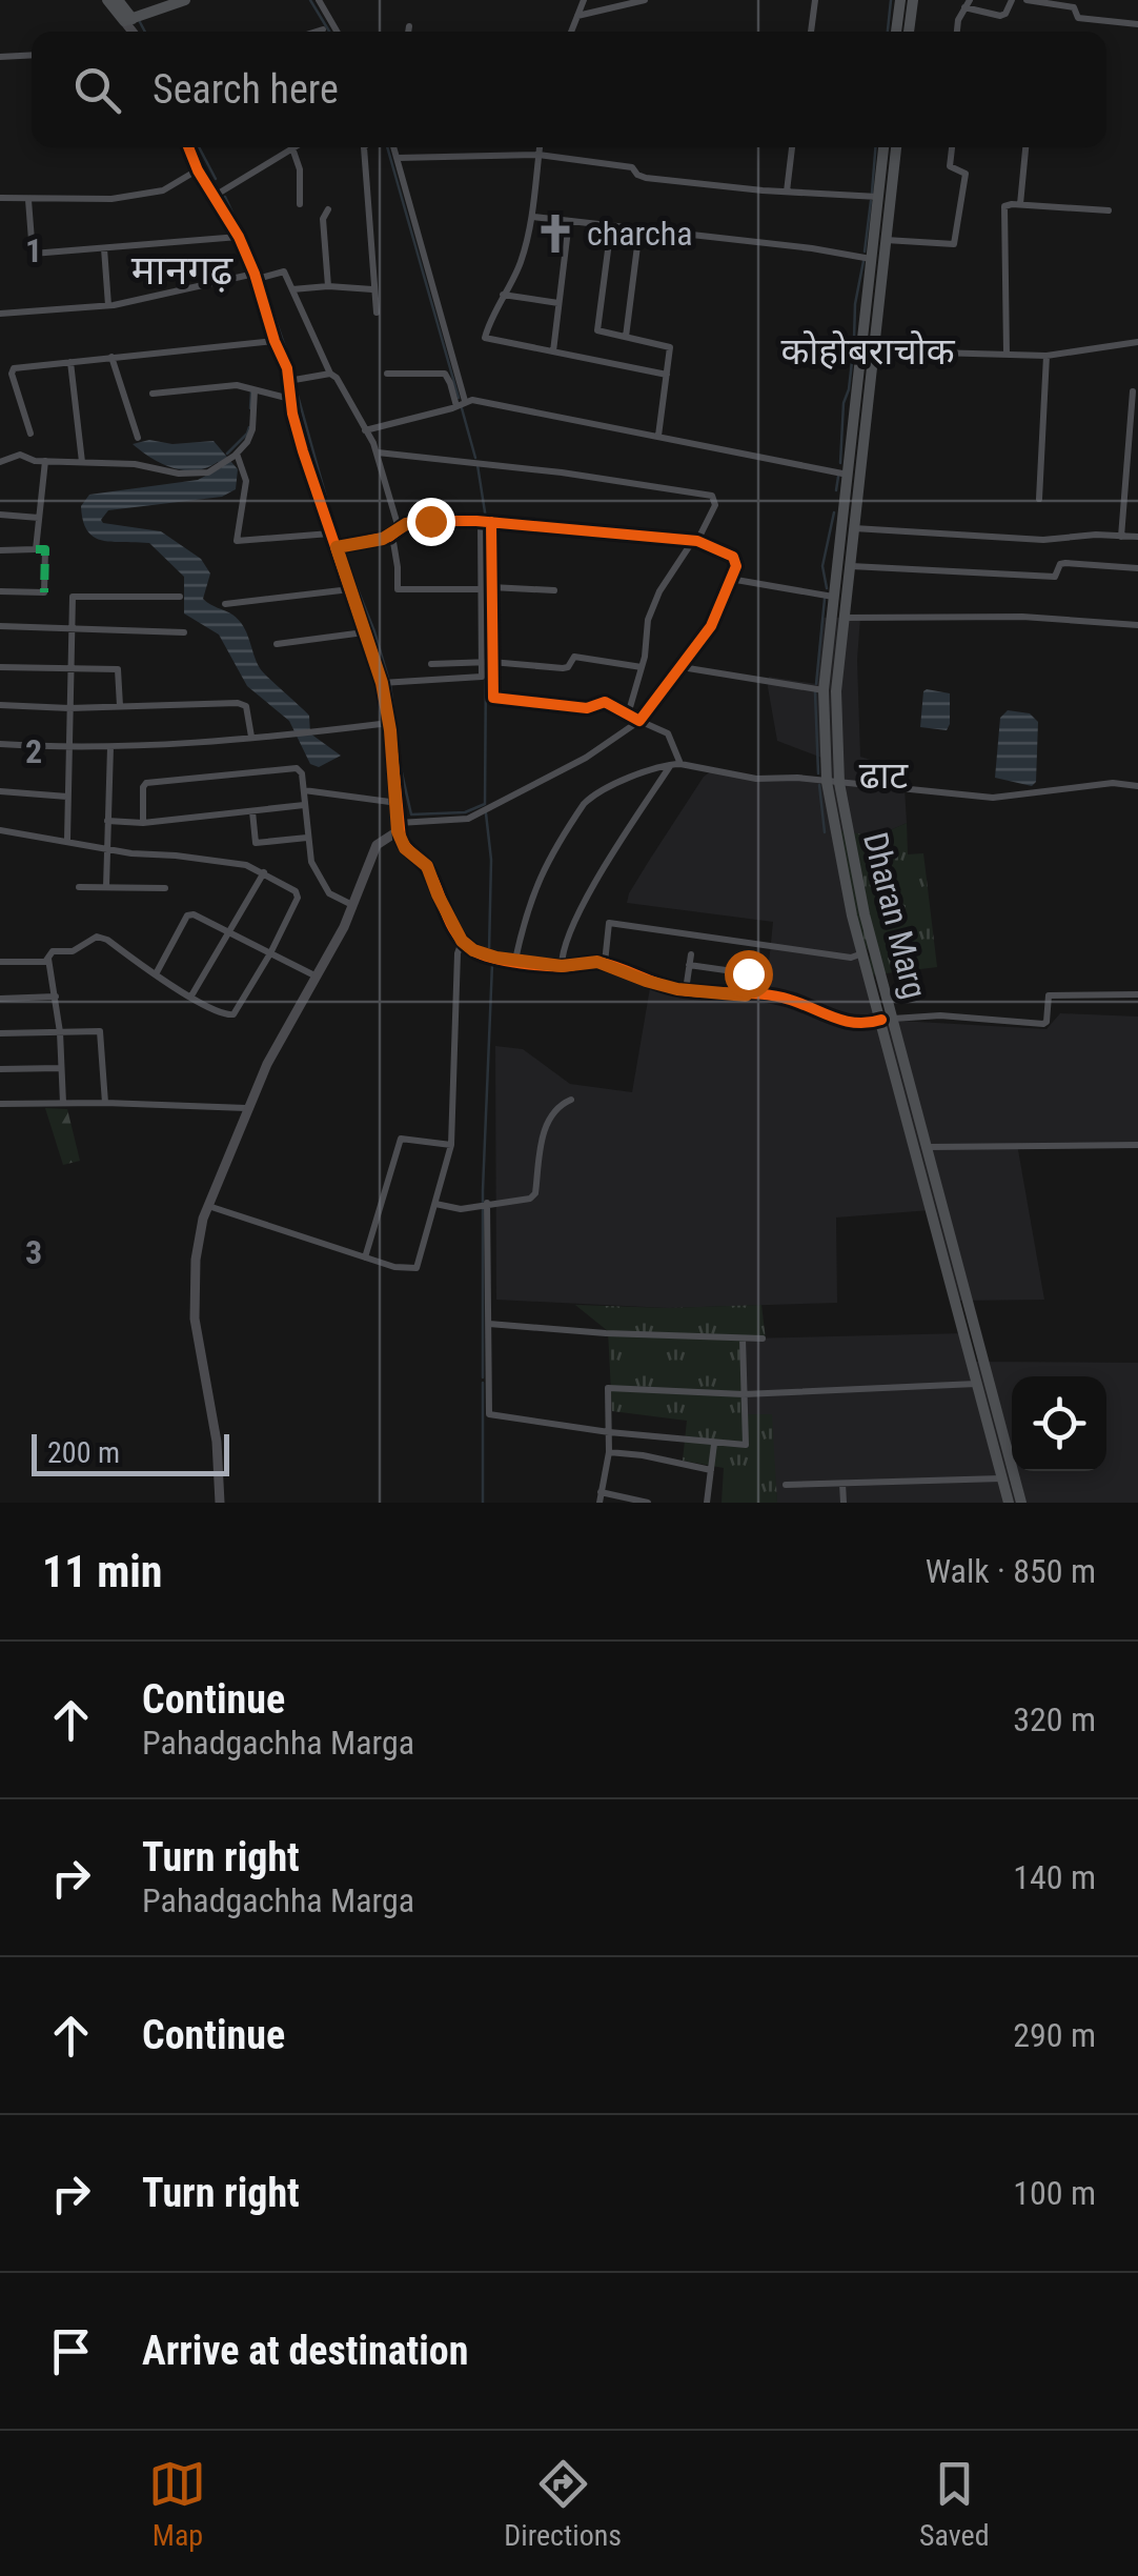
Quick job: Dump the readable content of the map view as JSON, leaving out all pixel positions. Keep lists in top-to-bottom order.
{
  "streets": {
    "main road": ["Dharan Marg"]
  },
  "districts": ["मानगढ़", "कोहोबराचोक", "ढाट"],
  "places": {
    "church": ["charcha"]
  },
  "scale_bar": "200 m",
  "page": {
    "search": "Search here",
    "scale": "200 m",
    "heading": ["11 min", "Walk · 850 m"],
    "list": [
      ["Continue", "Pahadgachha Marga", "320 m"],
      ["Turn right", "Pahadgachha Marga", "140 m"],
      ["Continue", "290 m"],
      ["Turn right", "100 m"],
      "Arrive at destination"
    ],
    "nav": ["Map", "Directions", "Saved"]
  },
  "grid": {
    "rows": ["1", "2", "3"]
  }
}
